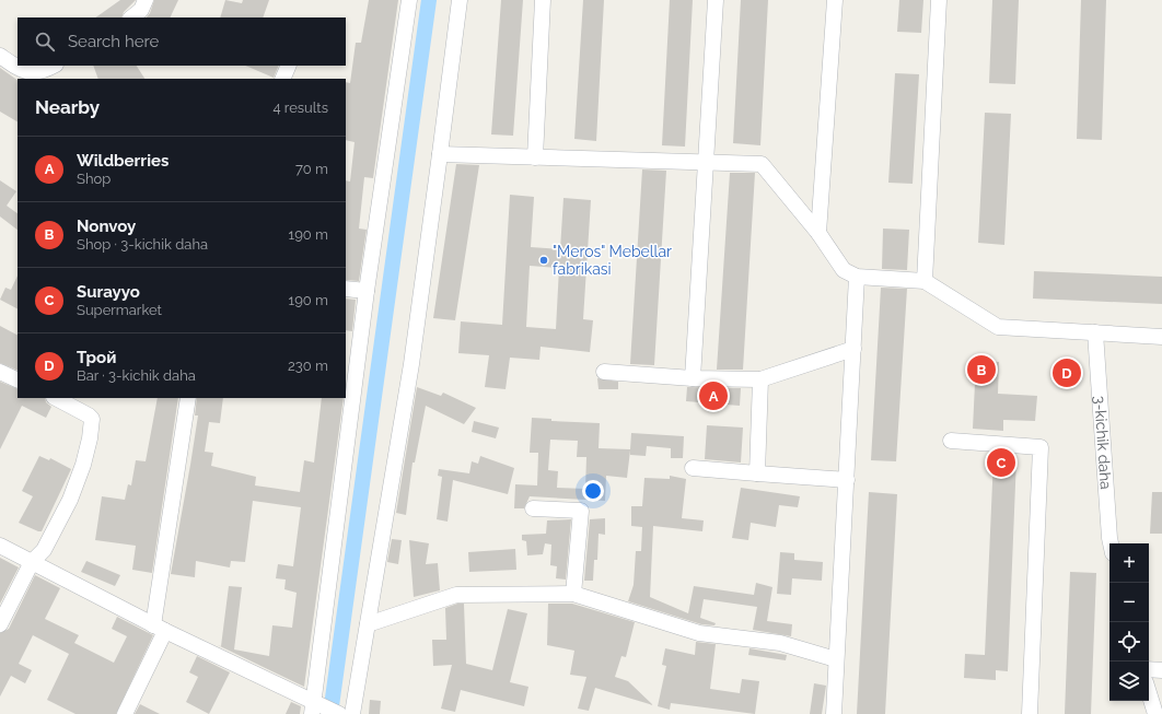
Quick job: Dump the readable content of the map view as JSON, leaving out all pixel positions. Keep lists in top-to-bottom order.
{
  "streets": {
    "street": ["3-kichik daha"]
  },
  "places": ["\"Meros\" Mebellar fabrikasi"],
  "page": {
    "search": "Search here",
    "heading": ["Nearby", "4 results"],
    "list": [
      {
        "mark": "A",
        "name": "Wildberries",
        "note": "Shop",
        "value": "70 m"
      },
      {
        "mark": "B",
        "name": "Nonvoy",
        "note": "Shop · 3-kichik daha",
        "value": "190 m"
      },
      {
        "mark": "C",
        "name": "Surayyo",
        "note": "Supermarket",
        "value": "190 m"
      },
      {
        "mark": "D",
        "name": "Трой",
        "note": "Bar · 3-kichik daha",
        "value": "230 m"
      }
    ],
    "pins": [
      "B",
      "D",
      "A",
      "C"
    ],
    "map_buttons": ["+", "−"]
  }
}
